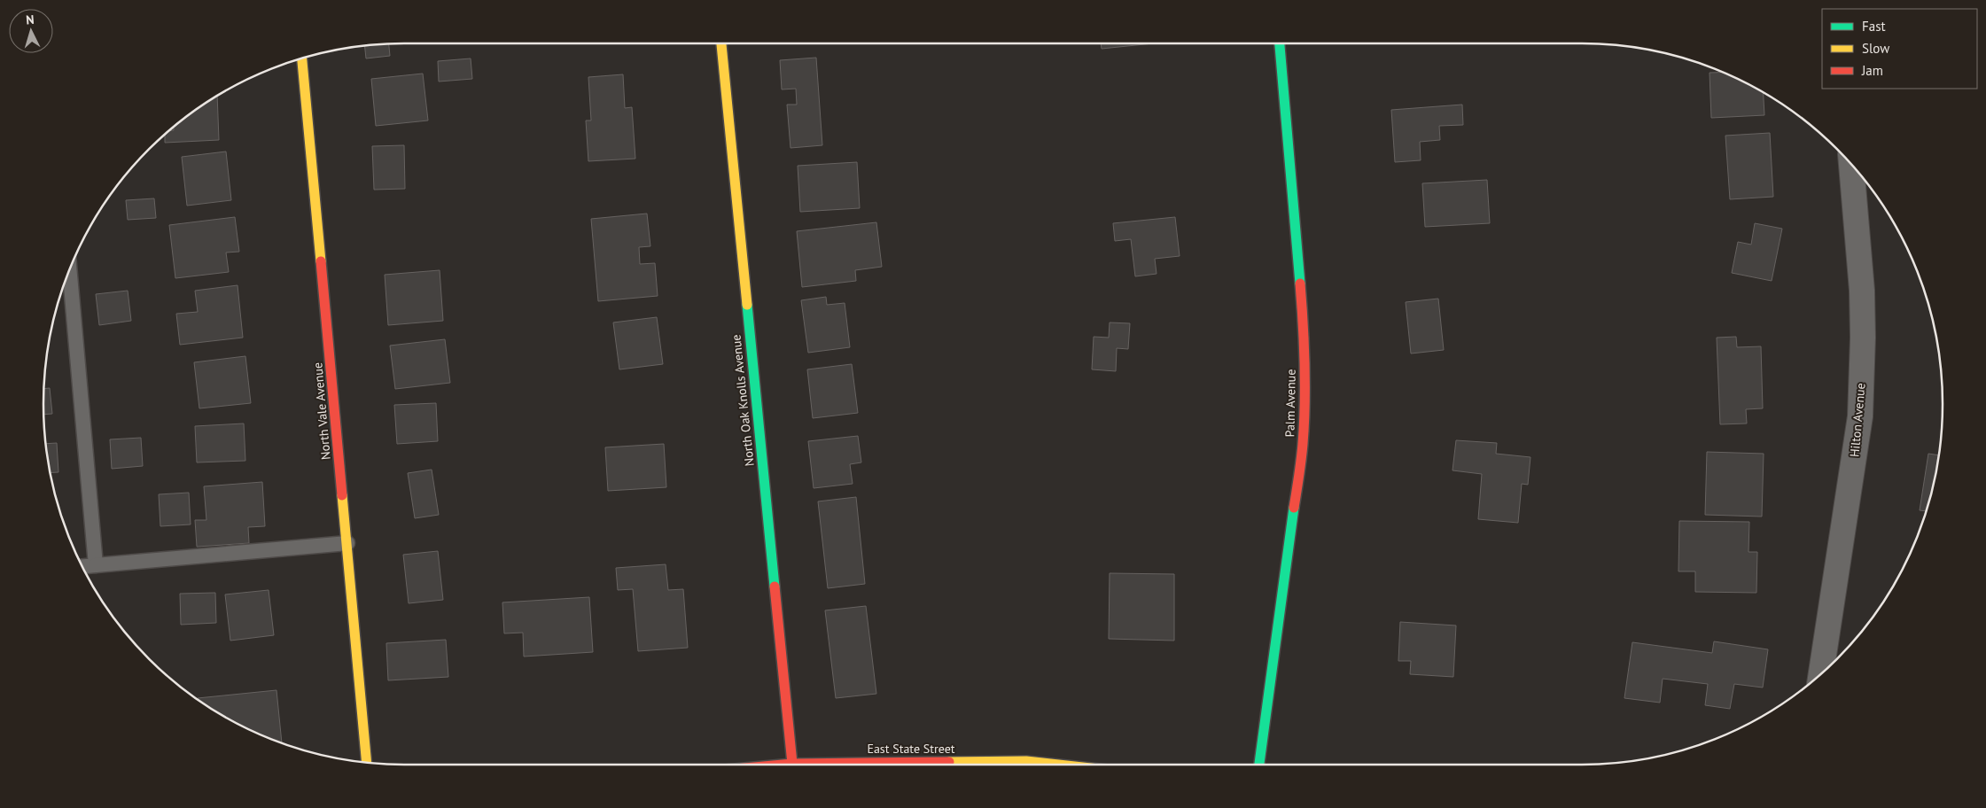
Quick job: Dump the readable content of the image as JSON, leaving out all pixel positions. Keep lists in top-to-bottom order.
{
  "streets": {
    "street": [
      "North Oak Knolls Avenue",
      "Palm Avenue",
      "North Vale Avenue",
      "Hilton Avenue",
      "East State Street"
    ]
  },
  "crossings": [
    ["North Oak Knolls Avenue", "East State Street"]
  ],
  "legend": ["Fast", "Slow", "Jam"],
  "north": "top"
}
